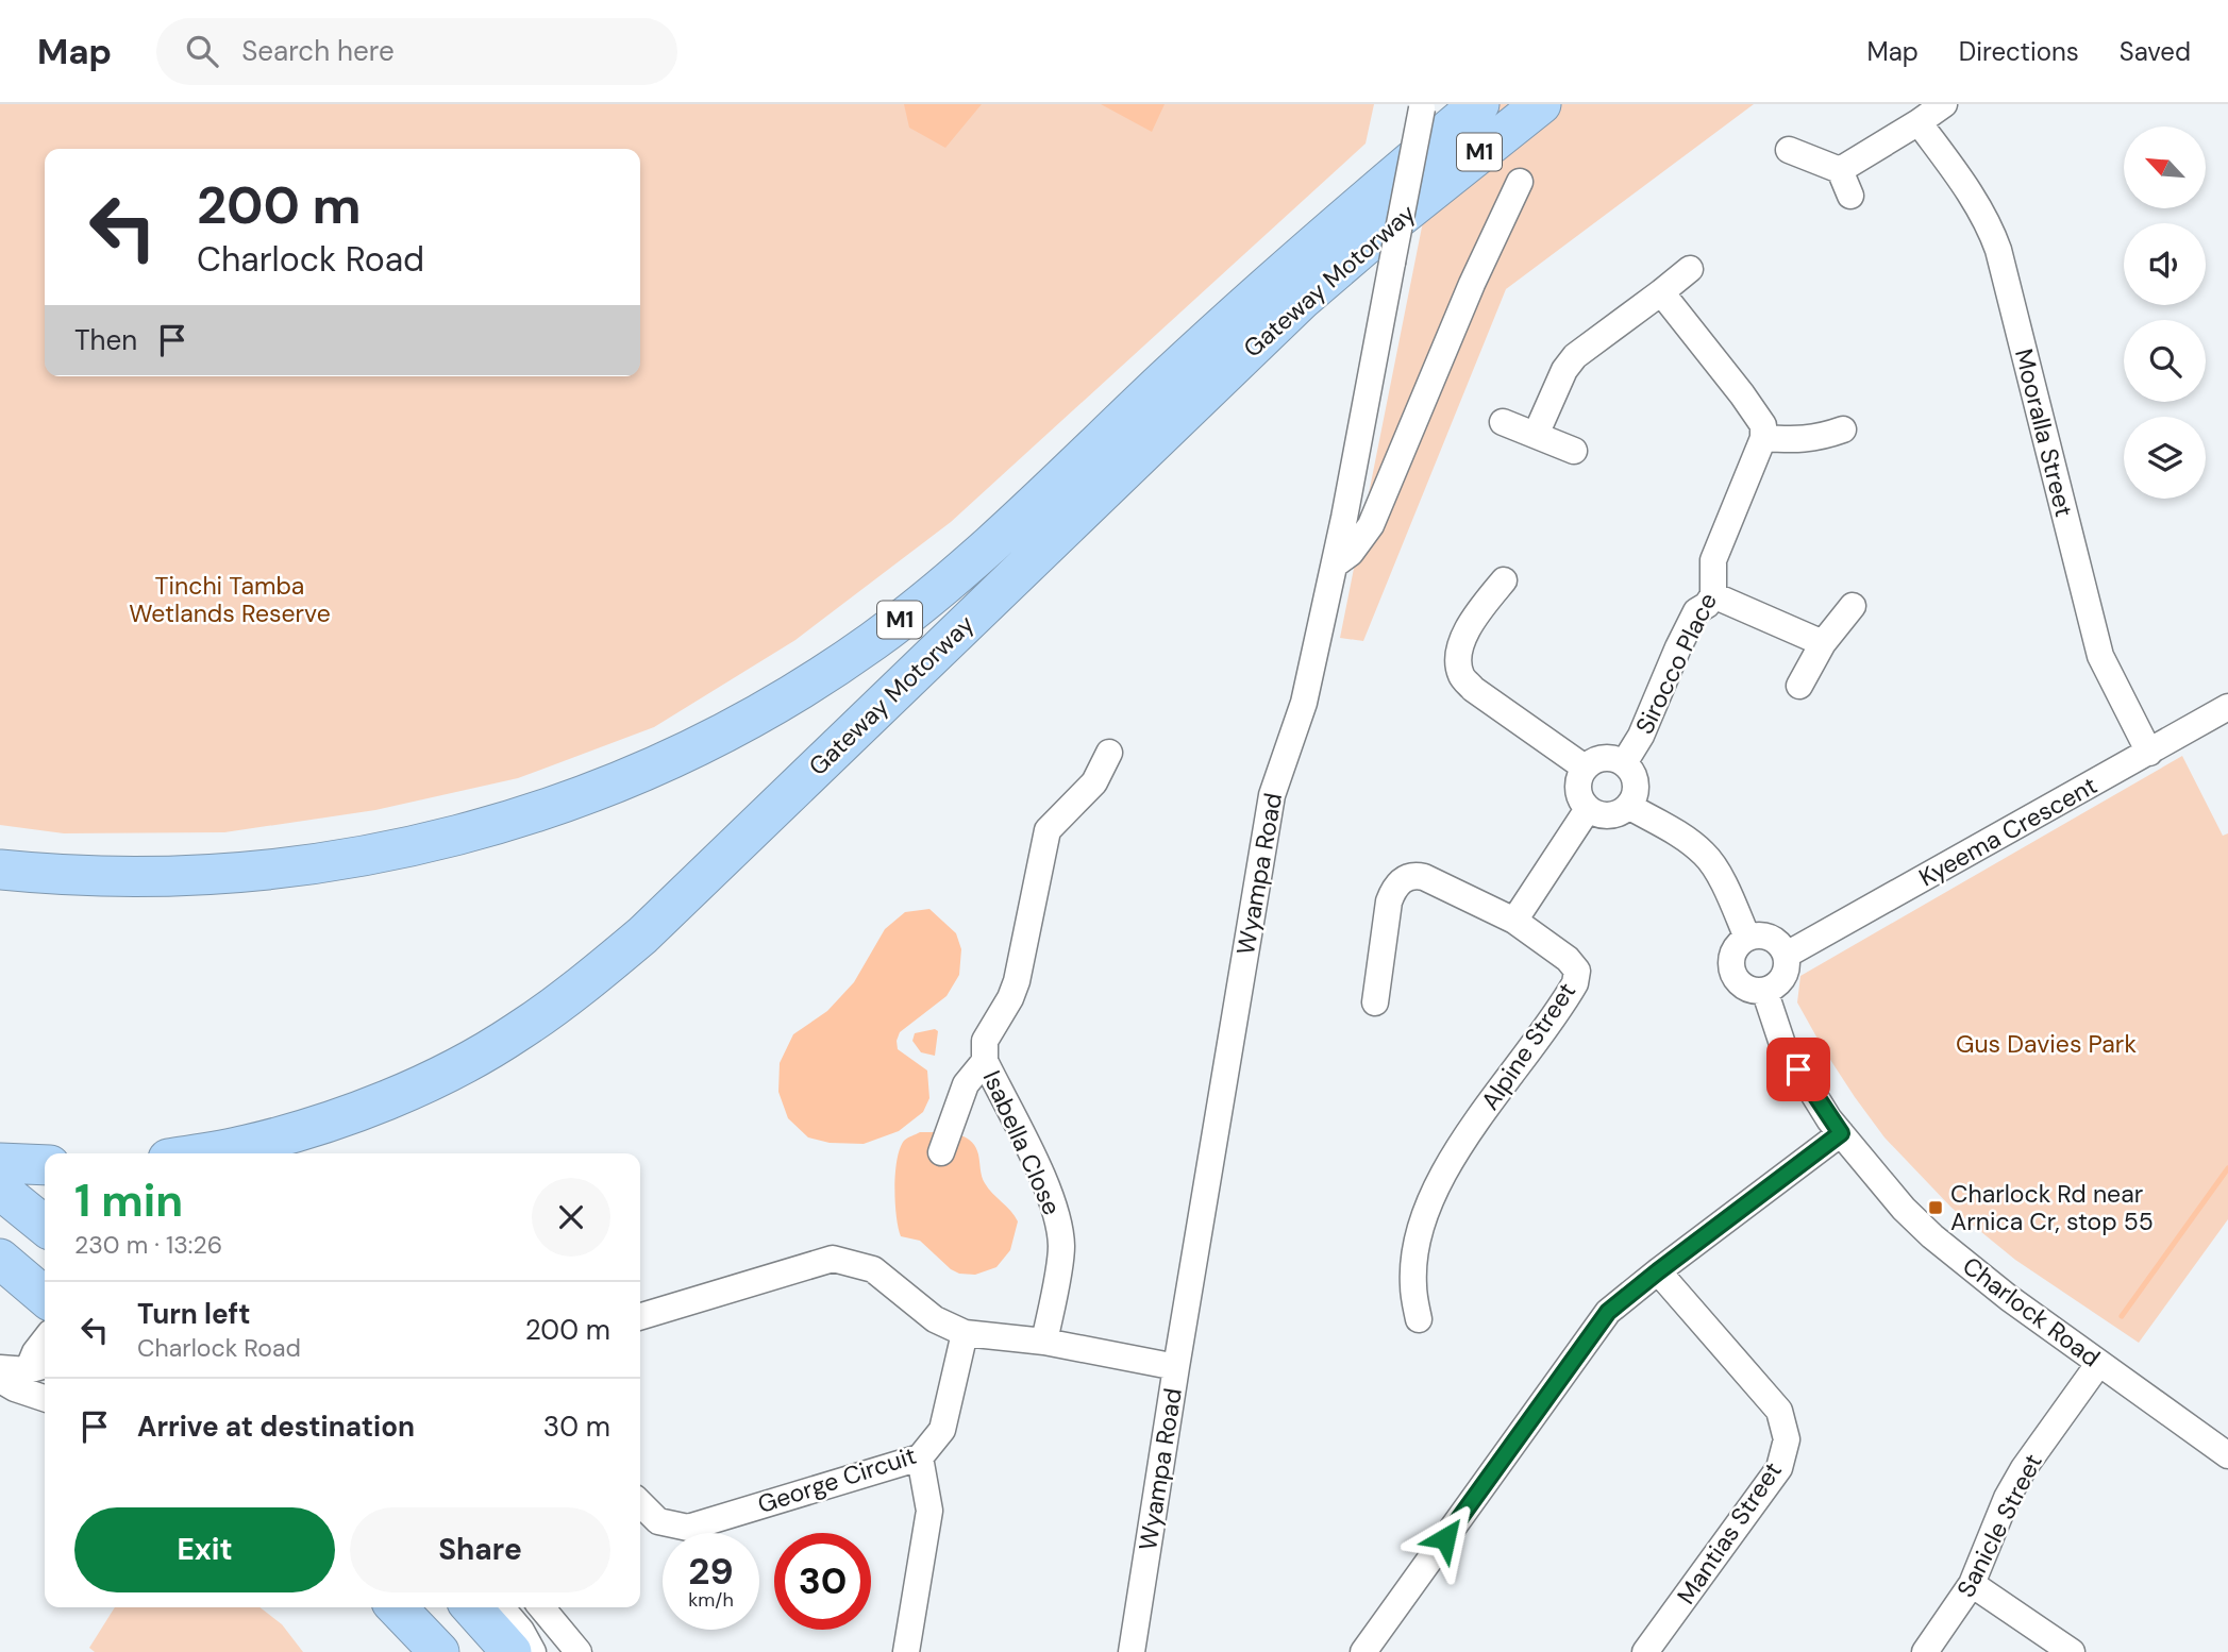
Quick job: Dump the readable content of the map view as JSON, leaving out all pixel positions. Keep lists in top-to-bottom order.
{
  "streets": {
    "highway": ["M1", "Gateway Motorway"],
    "street": [
      "Mooralla Street",
      "Sirocco Place",
      "Kyeema Crescent",
      "Wyampa Road",
      "Alpine Street",
      "Isabella Close",
      "Charlock Road",
      "George Circuit",
      "Sanicle Street",
      "Mantias Street"
    ]
  },
  "crossings": [
    ["Mooralla Street", "Kyeema Crescent"],
    ["Kyeema Crescent", "Charlock Road"],
    ["Charlock Road", "Sanicle Street"]
  ],
  "parks": ["Tinchi Tamba Wetlands Reserve", "Gus Davies Park"],
  "places": {
    "transit": ["Charlock Rd near Arnica Cr, stop 55"]
  },
  "north": "top left",
  "page": {
    "header": "Map",
    "search": "Search here",
    "nav": ["Map", "Directions", "Saved"],
    "turn": ["200 m", "Charlock Road"],
    "then": "Then",
    "heading": ["1 min", "230 m · 13:26"],
    "list": [
      {
        "name": "Turn left",
        "note": "Charlock Road",
        "value": "200 m"
      },
      {
        "name": "Arrive at destination",
        "value": "30 m"
      }
    ],
    "buttons": ["Exit", "Share"],
    "speed": "29 km/h",
    "limit": "30"
  }
}
